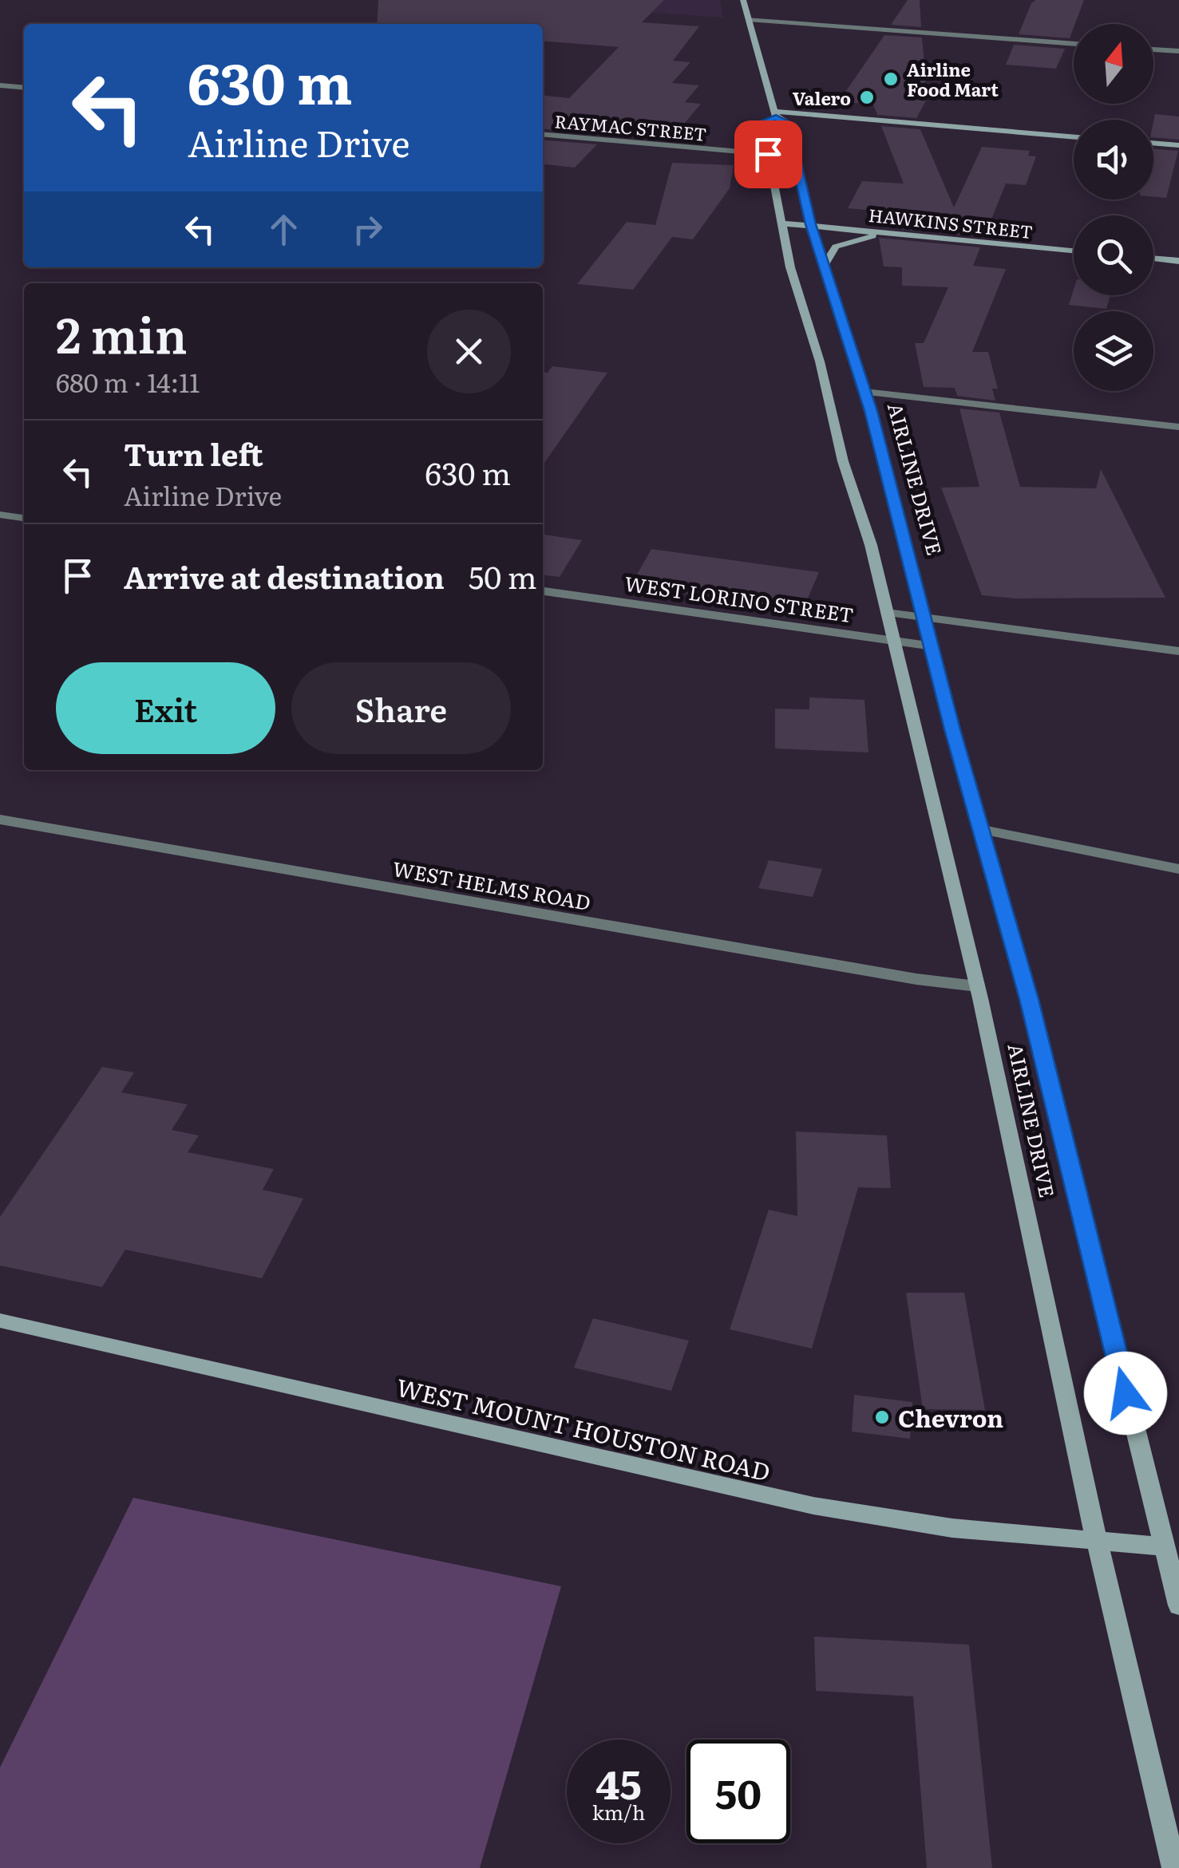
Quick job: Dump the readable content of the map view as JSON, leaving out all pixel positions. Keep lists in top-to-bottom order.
{
  "streets": {
    "main road": ["HAWKINS STREET", "AIRLINE DRIVE", "WEST MOUNT HOUSTON ROAD"],
    "street": ["RAYMAC STREET", "WEST LORINO STREET", "WEST HELMS ROAD"]
  },
  "crossings": [
    ["RAYMAC STREET", "AIRLINE DRIVE"],
    ["HAWKINS STREET", "AIRLINE DRIVE"],
    ["AIRLINE DRIVE", "WEST LORINO STREET"],
    ["AIRLINE DRIVE", "WEST HELMS ROAD"],
    ["AIRLINE DRIVE", "WEST MOUNT HOUSTON ROAD"]
  ],
  "places": ["Airline Food Mart", "Valero", "Chevron"],
  "north": "top",
  "page": {
    "turn": ["630 m", "Airline Drive"],
    "heading": ["2 min", "680 m · 14:11"],
    "list": [
      {
        "name": "Turn left",
        "note": "Airline Drive",
        "value": "630 m"
      },
      {
        "name": "Arrive at destination",
        "value": "50 m"
      }
    ],
    "buttons": ["Exit", "Share"],
    "speed": "45 km/h",
    "limit": "50"
  }
}
